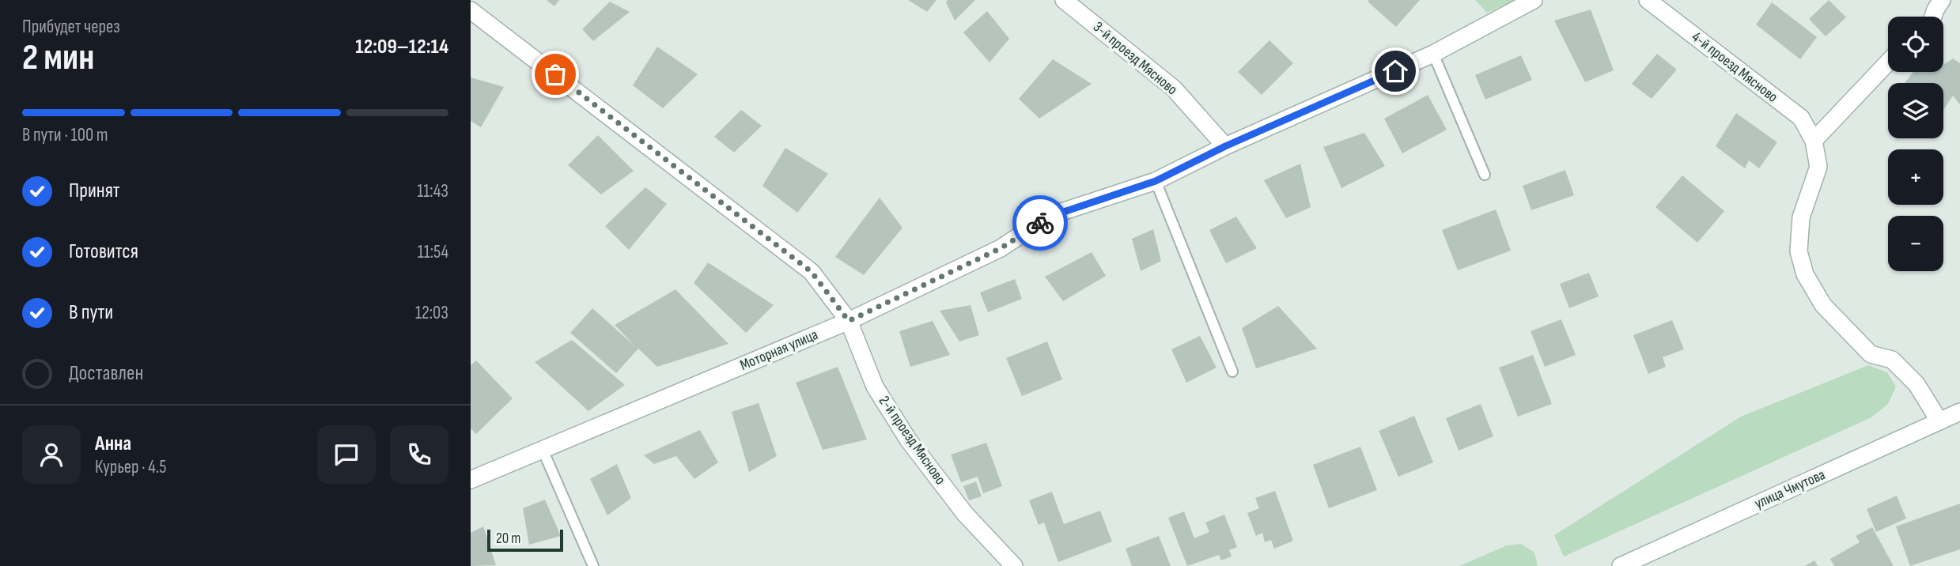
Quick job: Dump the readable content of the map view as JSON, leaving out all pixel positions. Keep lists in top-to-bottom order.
{
  "streets": {
    "street": [
      "3-й проезд Мясново",
      "4-й проезд Мясново",
      "Моторная улица",
      "2-й проезд Мясново",
      "улица Чмутова"
    ]
  },
  "crossings": [
    ["3-й проезд Мясново", "Моторная улица"],
    ["Моторная улица", "2-й проезд Мясново"]
  ],
  "scale_bar": "20 m",
  "page": {
    "heading": ["2 мин", "Прибудет через", "12:09–12:14"],
    "panel": ["Анна", "Курьер · 4.5"],
    "map_buttons": ["+", "−"],
    "bar": "В пути · 100 m",
    "list": [
      ["Принят", "11:43"],
      ["Готовится", "11:54"],
      ["В пути", "12:03"],
      "Доставлен"
    ],
    "scale": "20 m"
  }
}
